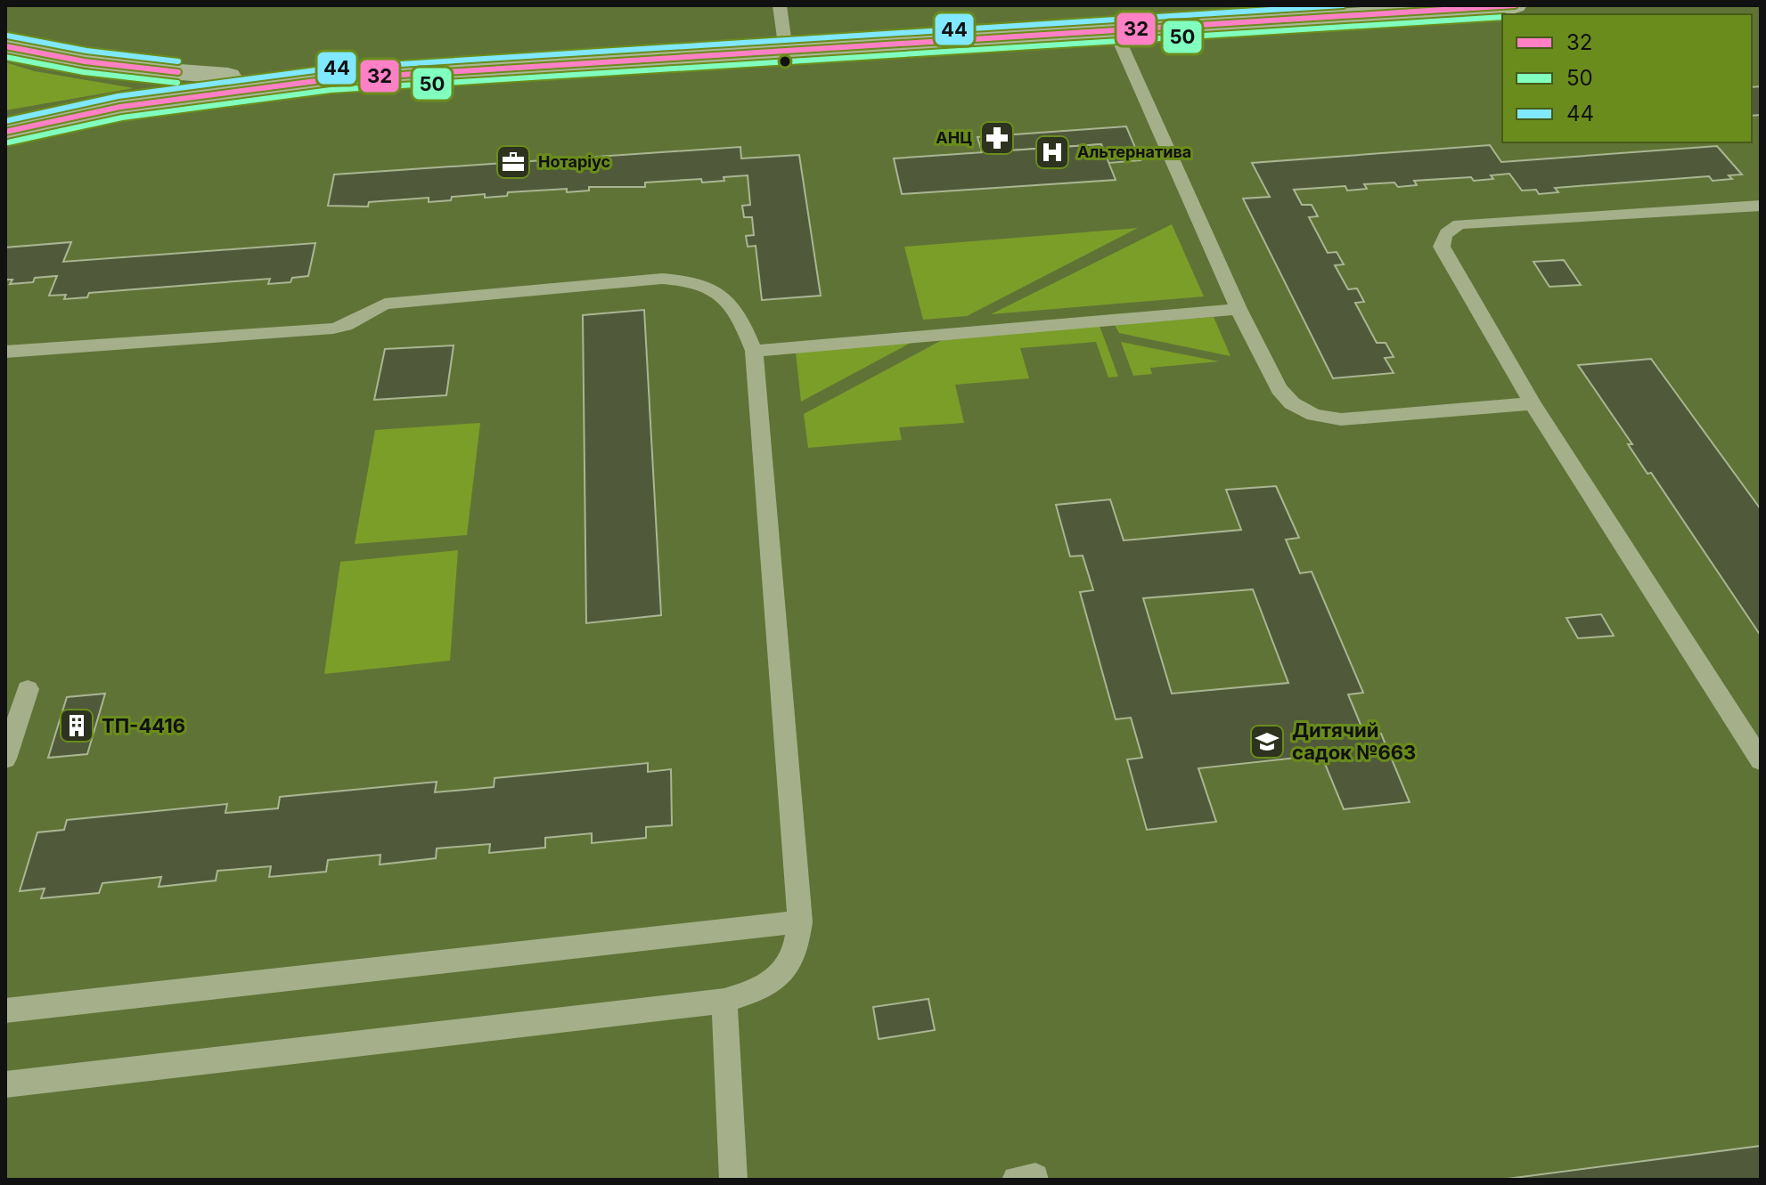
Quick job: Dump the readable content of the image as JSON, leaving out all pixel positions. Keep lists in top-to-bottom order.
{
  "places": {
    "pharmacy": ["АНЦ"],
    "hospital": ["Альтернатива"],
    "office": ["Нотаріус"],
    "building": ["ТП-4416"],
    "school or university": ["Дитячий садок №663"]
  },
  "lines": ["transit line 32", "transit line 44", "transit line 50"],
  "legend": ["32", "50", "44"]
}
